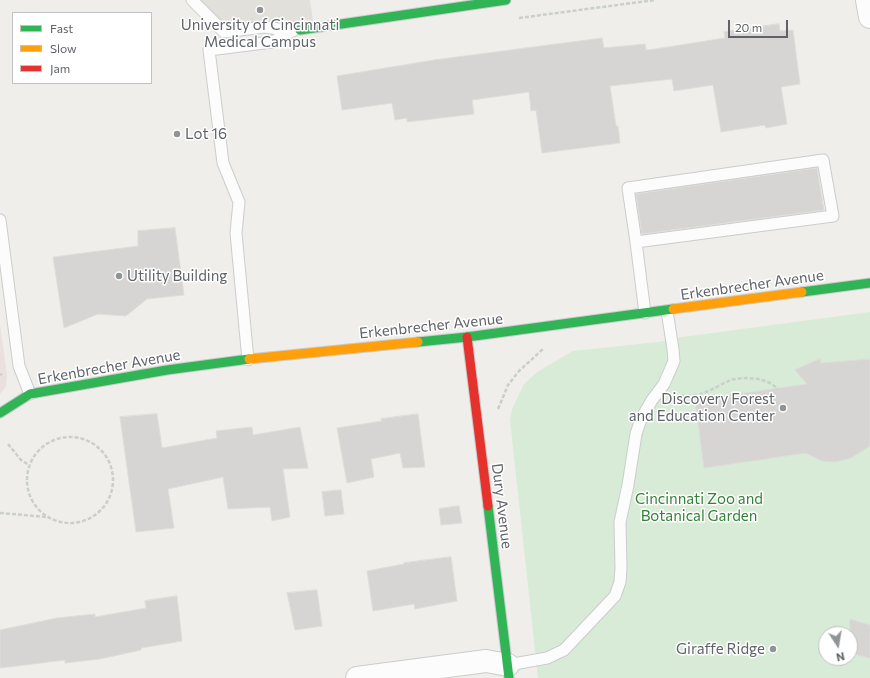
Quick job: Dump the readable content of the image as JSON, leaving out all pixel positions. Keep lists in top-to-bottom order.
{
  "streets": {
    "street": ["Erkenbrecher Avenue", "Dury Avenue"]
  },
  "crossings": [
    ["Erkenbrecher Avenue", "Dury Avenue"]
  ],
  "parks": ["Cincinnati Zoo and Botanical Garden"],
  "places": [
    "University of Cincinnati Medical Campus",
    "Lot 16",
    "Utility Building",
    "Discovery Forest and Education Center",
    "Giraffe Ridge"
  ],
  "legend": ["Fast", "Slow", "Jam"],
  "scale_bar": "20 m",
  "north": "bottom"
}
